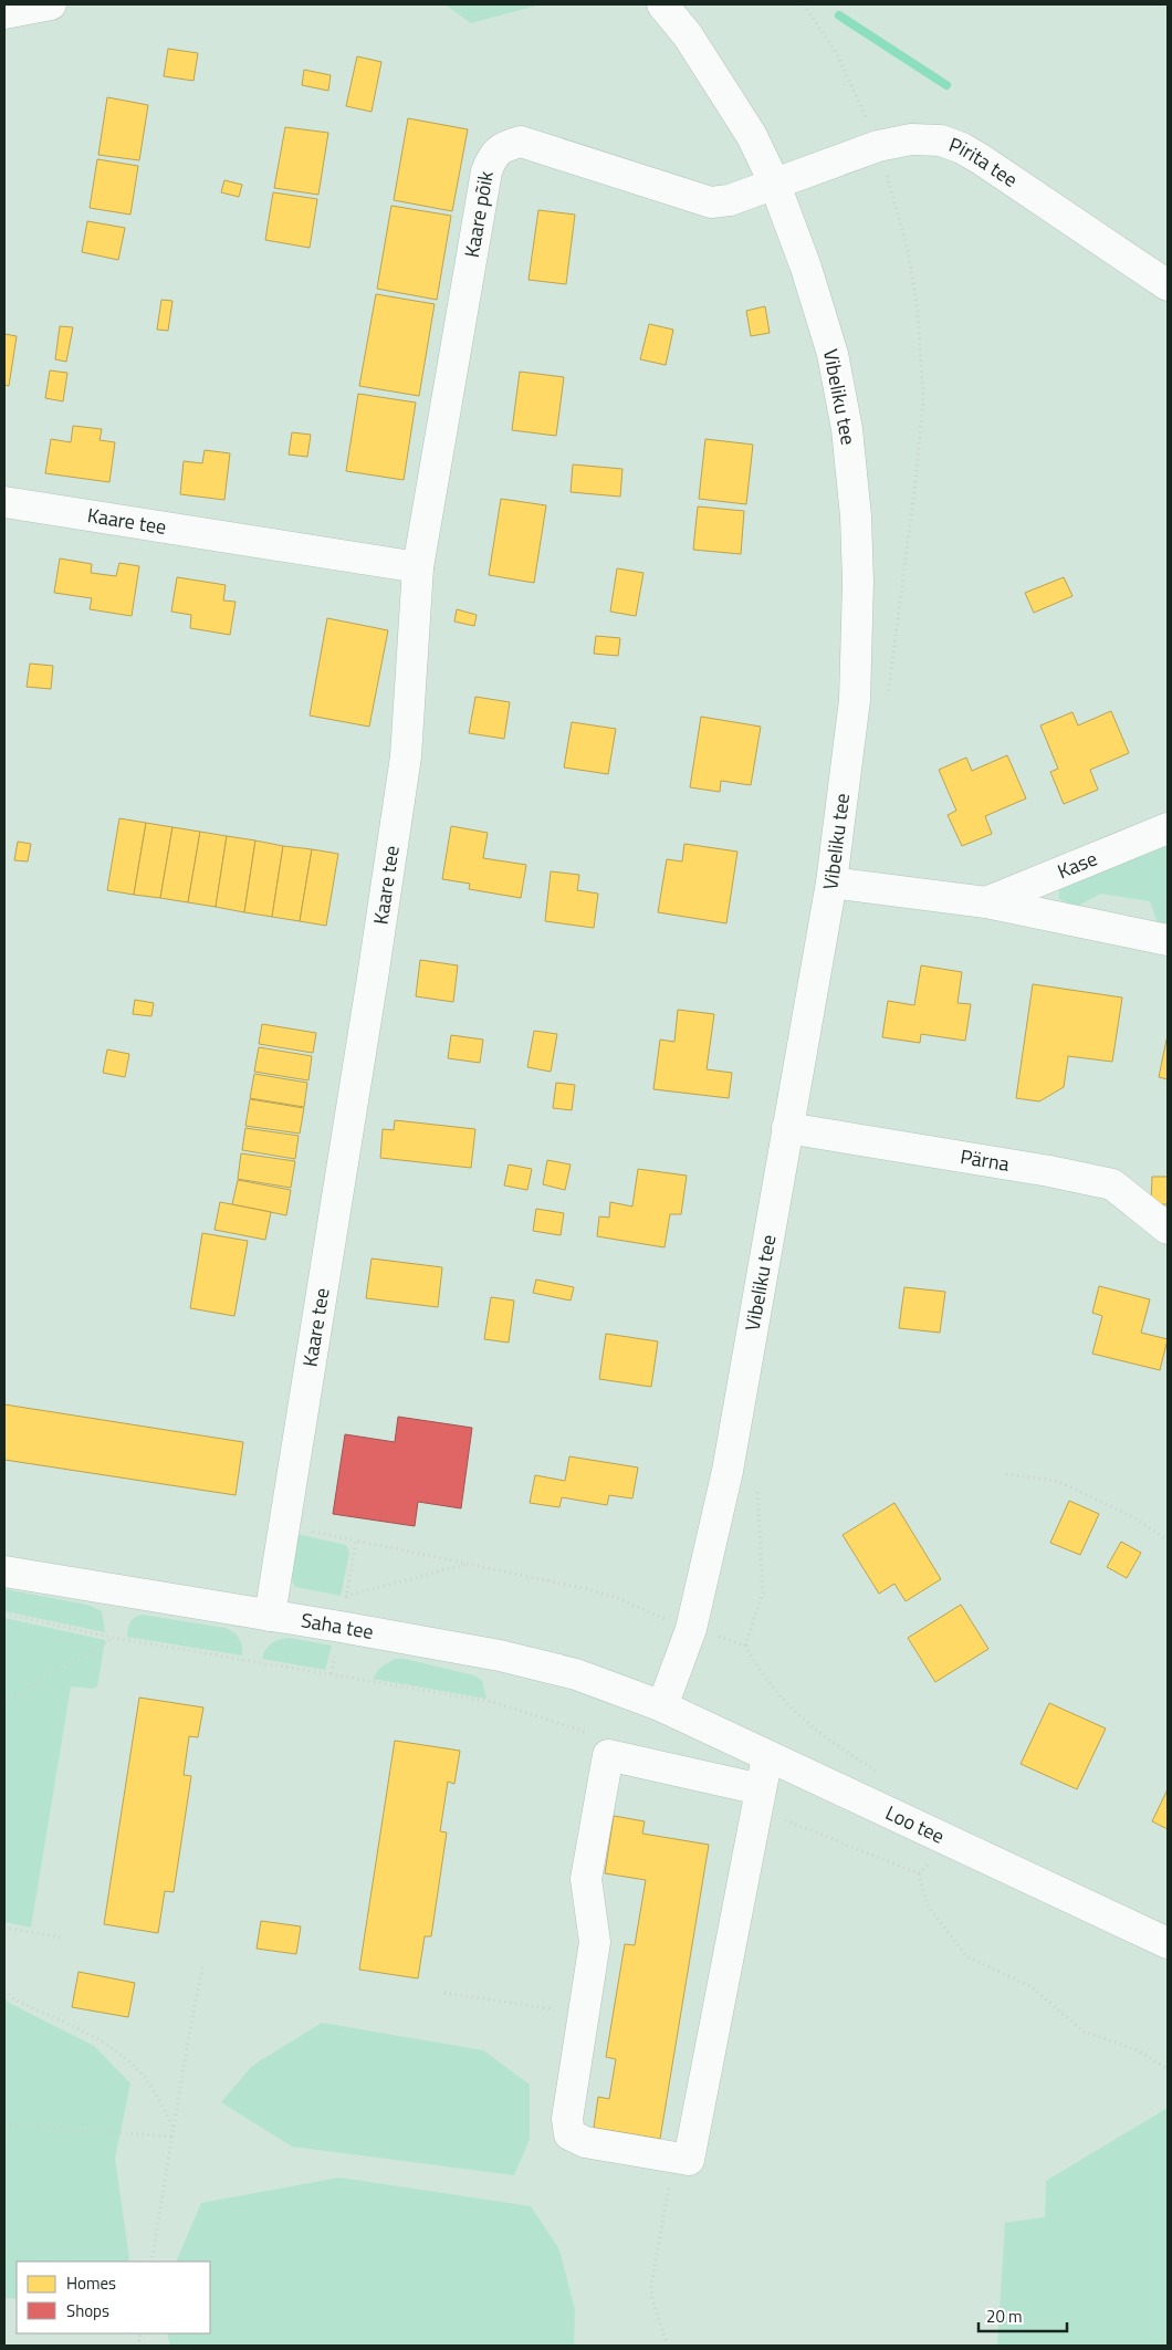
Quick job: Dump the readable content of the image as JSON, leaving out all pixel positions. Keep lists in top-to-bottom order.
{
  "streets": {
    "street": [
      "Pirita tee",
      "Kaare põik",
      "Vibeliku tee",
      "Kaare tee",
      "Kase",
      "Pärna",
      "Saha tee",
      "Loo tee"
    ]
  },
  "crossings": [
    ["Pirita tee", "Kaare põik"],
    ["Pirita tee", "Vibeliku tee"],
    ["Kaare põik", "Vibeliku tee"],
    ["Kaare põik", "Kaare tee"],
    ["Vibeliku tee", "Kase"],
    ["Vibeliku tee", "Pärna"],
    ["Vibeliku tee", "Saha tee"],
    ["Vibeliku tee", "Loo tee"],
    ["Kaare tee", "Saha tee"],
    ["Saha tee", "Loo tee"]
  ],
  "legend": ["Homes", "Shops"],
  "scale_bar": "20 m"
}
